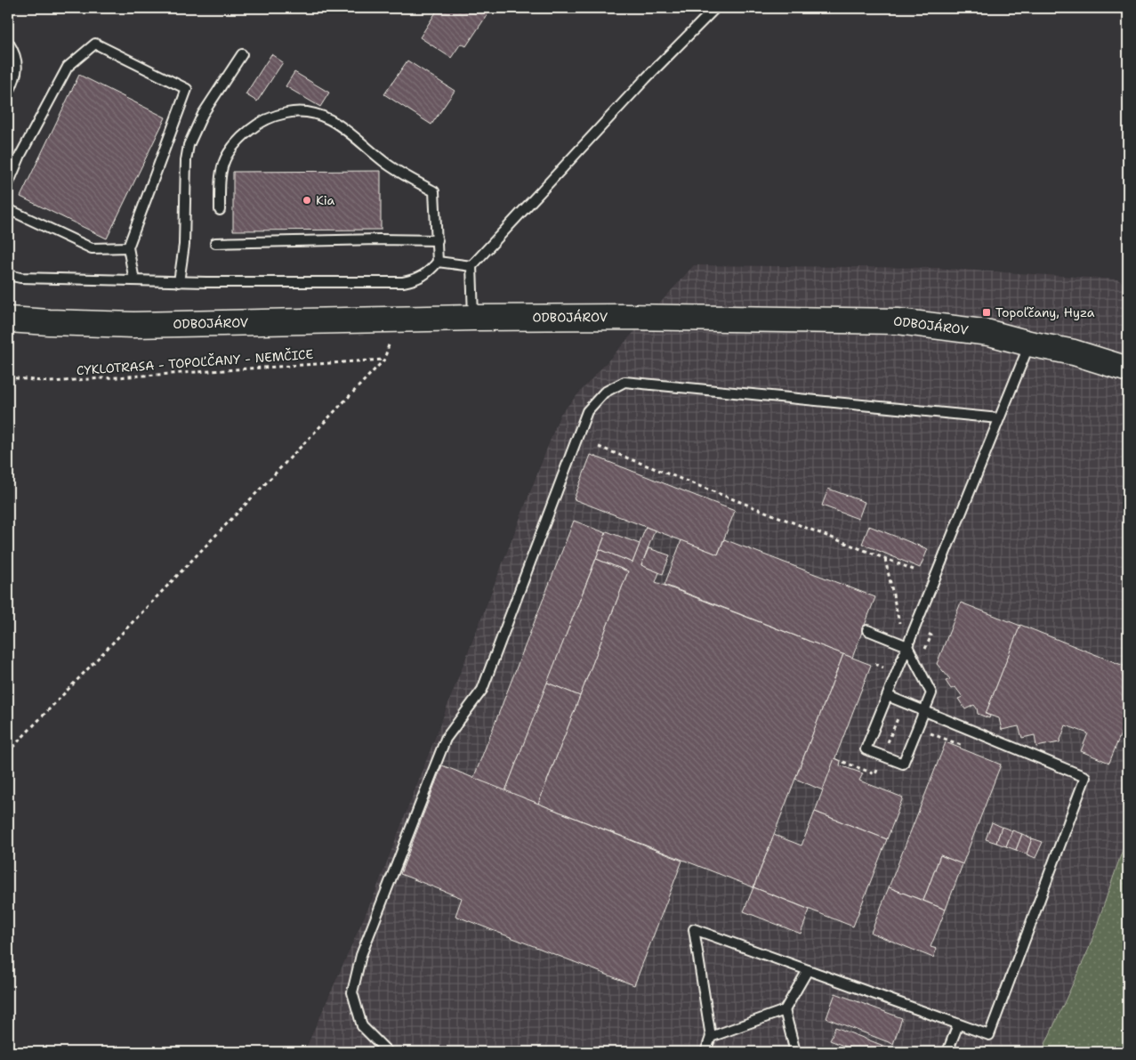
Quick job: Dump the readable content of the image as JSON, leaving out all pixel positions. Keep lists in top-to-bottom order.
{
  "streets": {
    "main road": ["ODBOJÁROV"],
    "path": ["CYKLOTRASA - TOPOĽČANY - NEMČICE"]
  },
  "places": {
    "other": ["Kia"],
    "transit": ["Topoľčany, Hyza"]
  }
}
